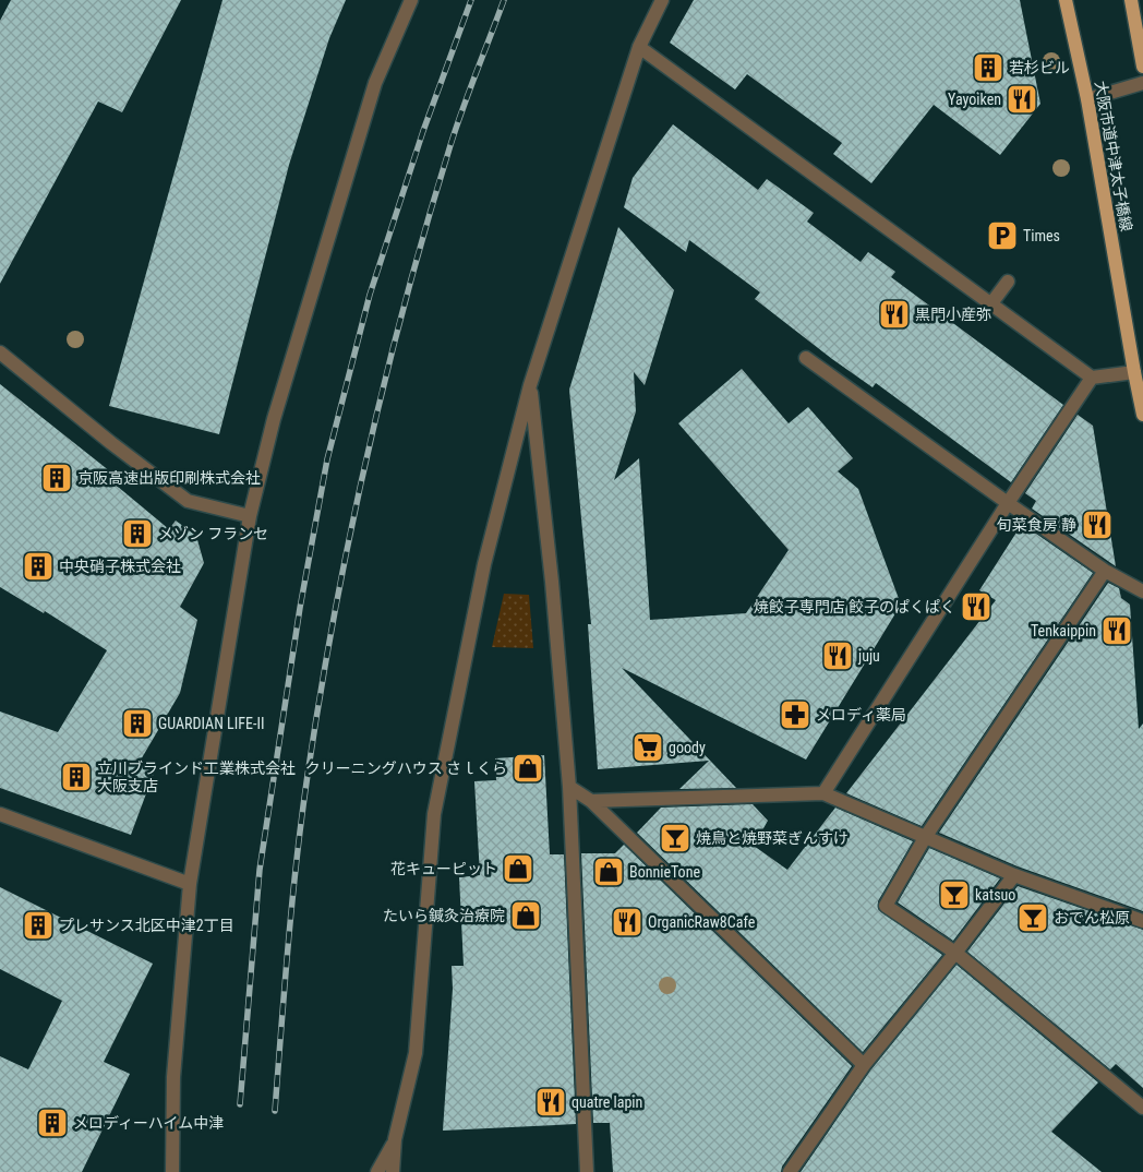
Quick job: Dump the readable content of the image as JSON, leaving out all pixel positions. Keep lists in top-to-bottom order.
{
  "streets": {
    "main road": ["大阪市道中津太子橋線"]
  },
  "places": {
    "building": [
      "若杉ビル",
      "京阪高速出版印刷株式会社",
      "メゾン フランセ",
      "中央硝子株式会社",
      "GUARDIAN LIFE-II",
      "立川ブラインド工業株式会社 大阪支店",
      "プレサンス北区中津2丁目",
      "メロディーハイム中津"
    ],
    "restaurant": [
      "Yayoiken",
      "黒門小産弥",
      "旬菜食房 静",
      "焼餃子専門店 餃子のぱくぱく",
      "Tenkaippin",
      "juju",
      "OrganicRaw8Cafe",
      "quatre lapin"
    ],
    "parking": ["Times"],
    "pharmacy": ["メロディ薬局"],
    "supermarket": ["goody"],
    "shop": [
      "クリーニングハウス さｌくら",
      "花キューピット",
      "BonnieTone",
      "たいら鍼灸治療院"
    ],
    "bar": ["焼鳥と焼野菜ぎんすけ", "katsuo", "おでん松原"]
  }
}
